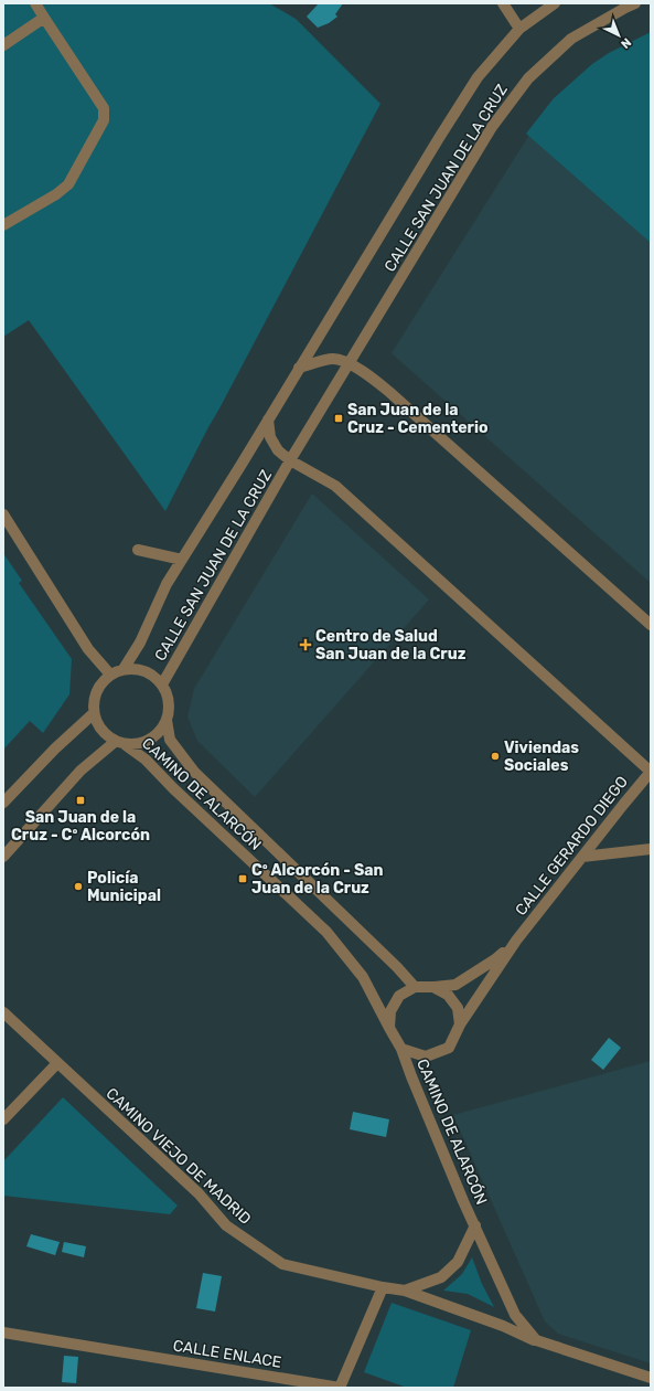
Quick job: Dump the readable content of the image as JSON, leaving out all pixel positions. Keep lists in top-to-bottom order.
{
  "streets": {
    "street": [
      "CALLE SAN JUAN DE LA CRUZ",
      "CAMINO DE ALARCÓN",
      "CALLE GERARDO DIEGO",
      "CAMINO VIEJO DE MADRID",
      "CALLE ENLACE"
    ]
  },
  "crossings": [
    ["CALLE SAN JUAN DE LA CRUZ", "CAMINO DE ALARCÓN"],
    ["CAMINO DE ALARCÓN", "CALLE GERARDO DIEGO"],
    ["CAMINO DE ALARCÓN", "CAMINO VIEJO DE MADRID"],
    ["CAMINO VIEJO DE MADRID", "CALLE ENLACE"]
  ],
  "places": {
    "transit": ["San Juan de la Cruz - Cementerio", "San Juan de la Cruz - Cº Alcorcón", "Cº Alcorcón - San Juan de la Cruz"],
    "health": ["Centro de Salud San Juan de la Cruz"],
    "other": ["Viviendas Sociales", "Policía Municipal"]
  },
  "north": "bottom right"
}
